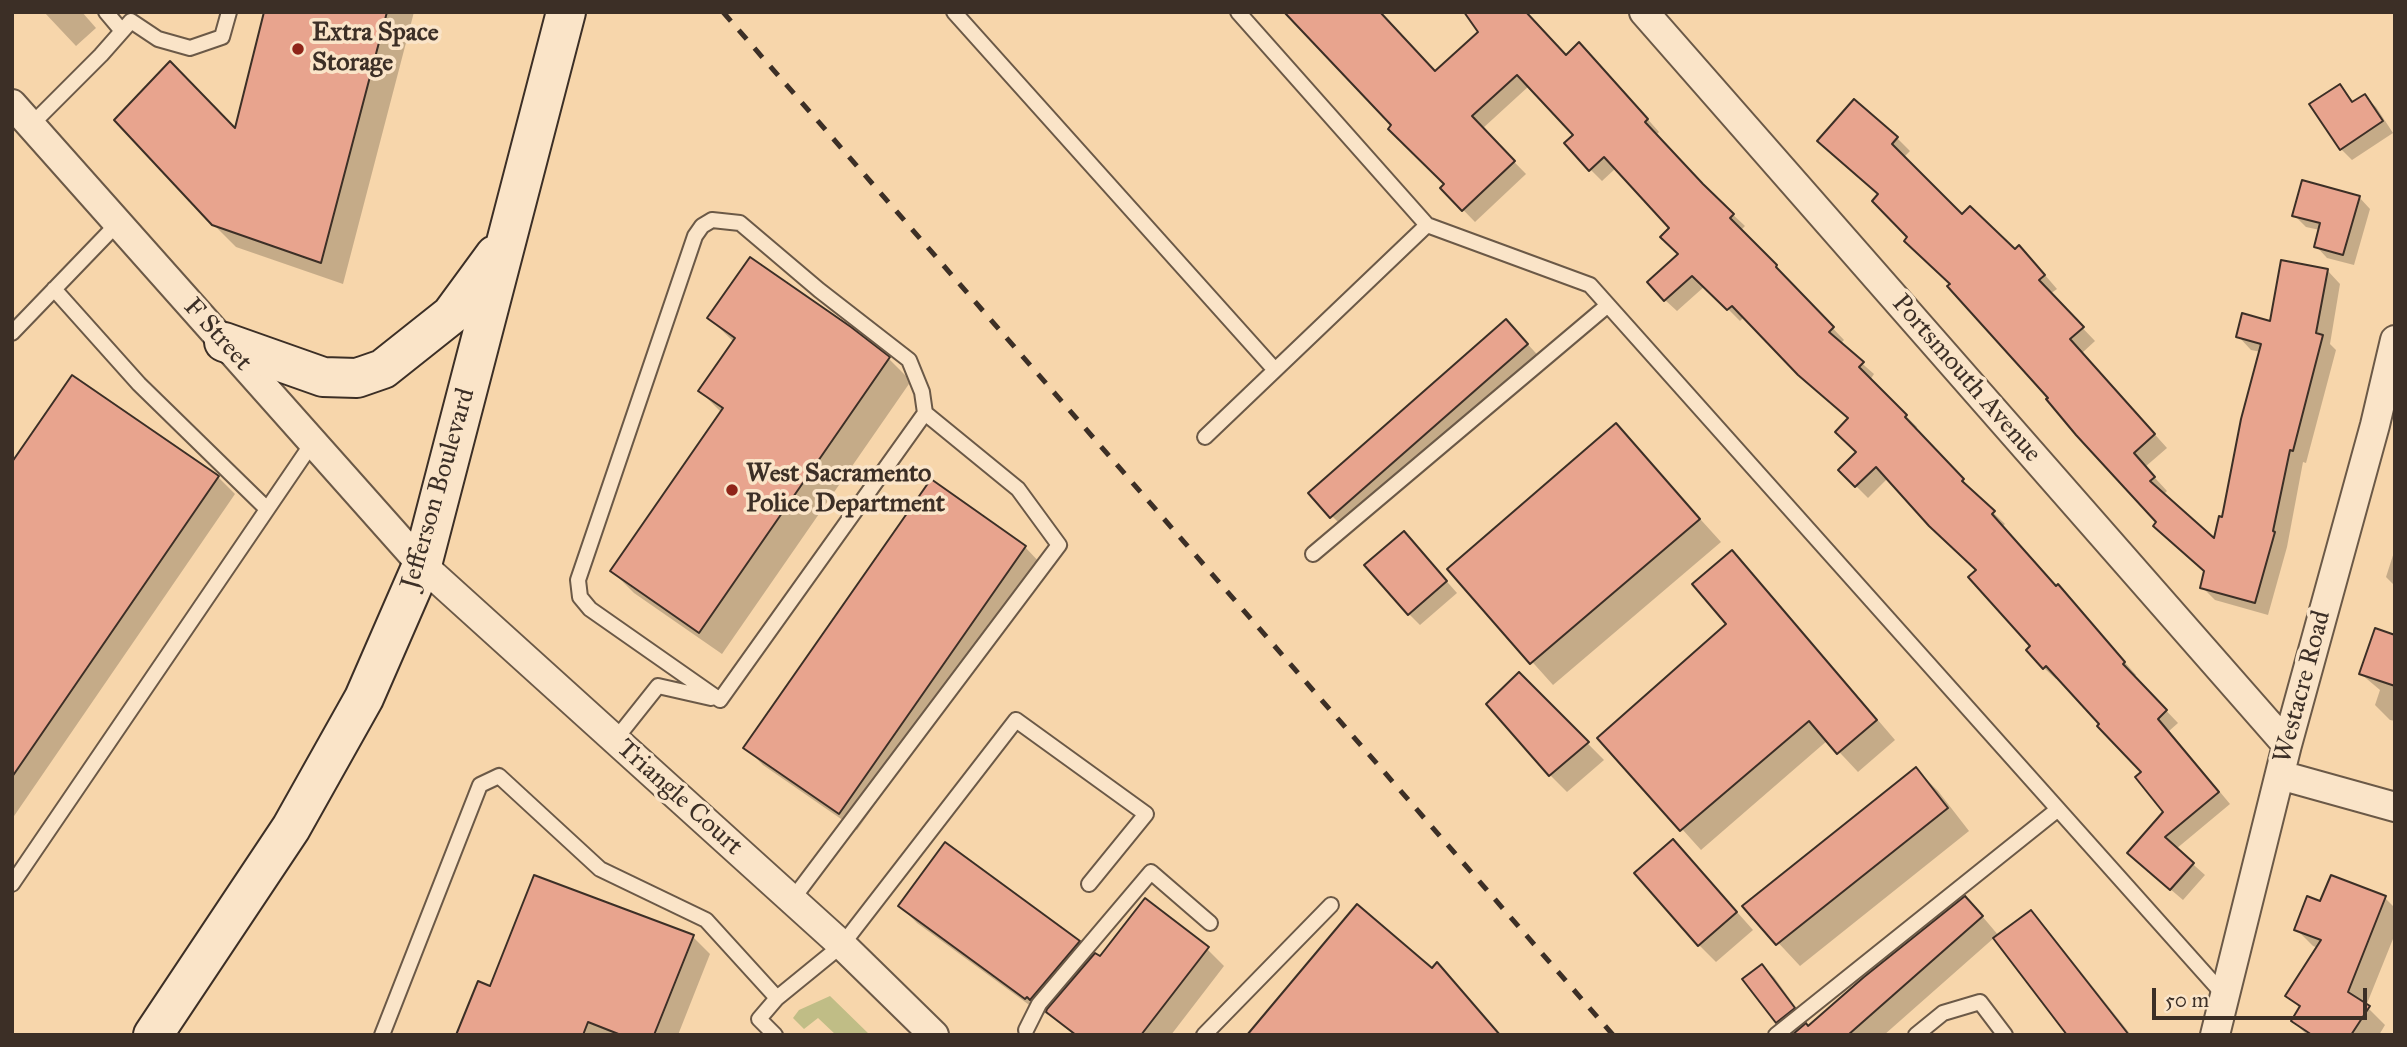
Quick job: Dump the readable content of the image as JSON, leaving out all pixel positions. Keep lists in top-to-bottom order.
{
  "streets": {
    "main road": ["Jefferson Boulevard"],
    "street": [
      "F Street",
      "Portsmouth Avenue",
      "Westacre Road",
      "Triangle Court"
    ]
  },
  "crossings": [
    ["F Street", "Jefferson Boulevard"],
    ["F Street", "Triangle Court"],
    ["Portsmouth Avenue", "Westacre Road"],
    ["Jefferson Boulevard", "Triangle Court"]
  ],
  "places": ["Extra Space Storage", "West Sacramento Police Department"],
  "scale_bar": "50 m"
}
